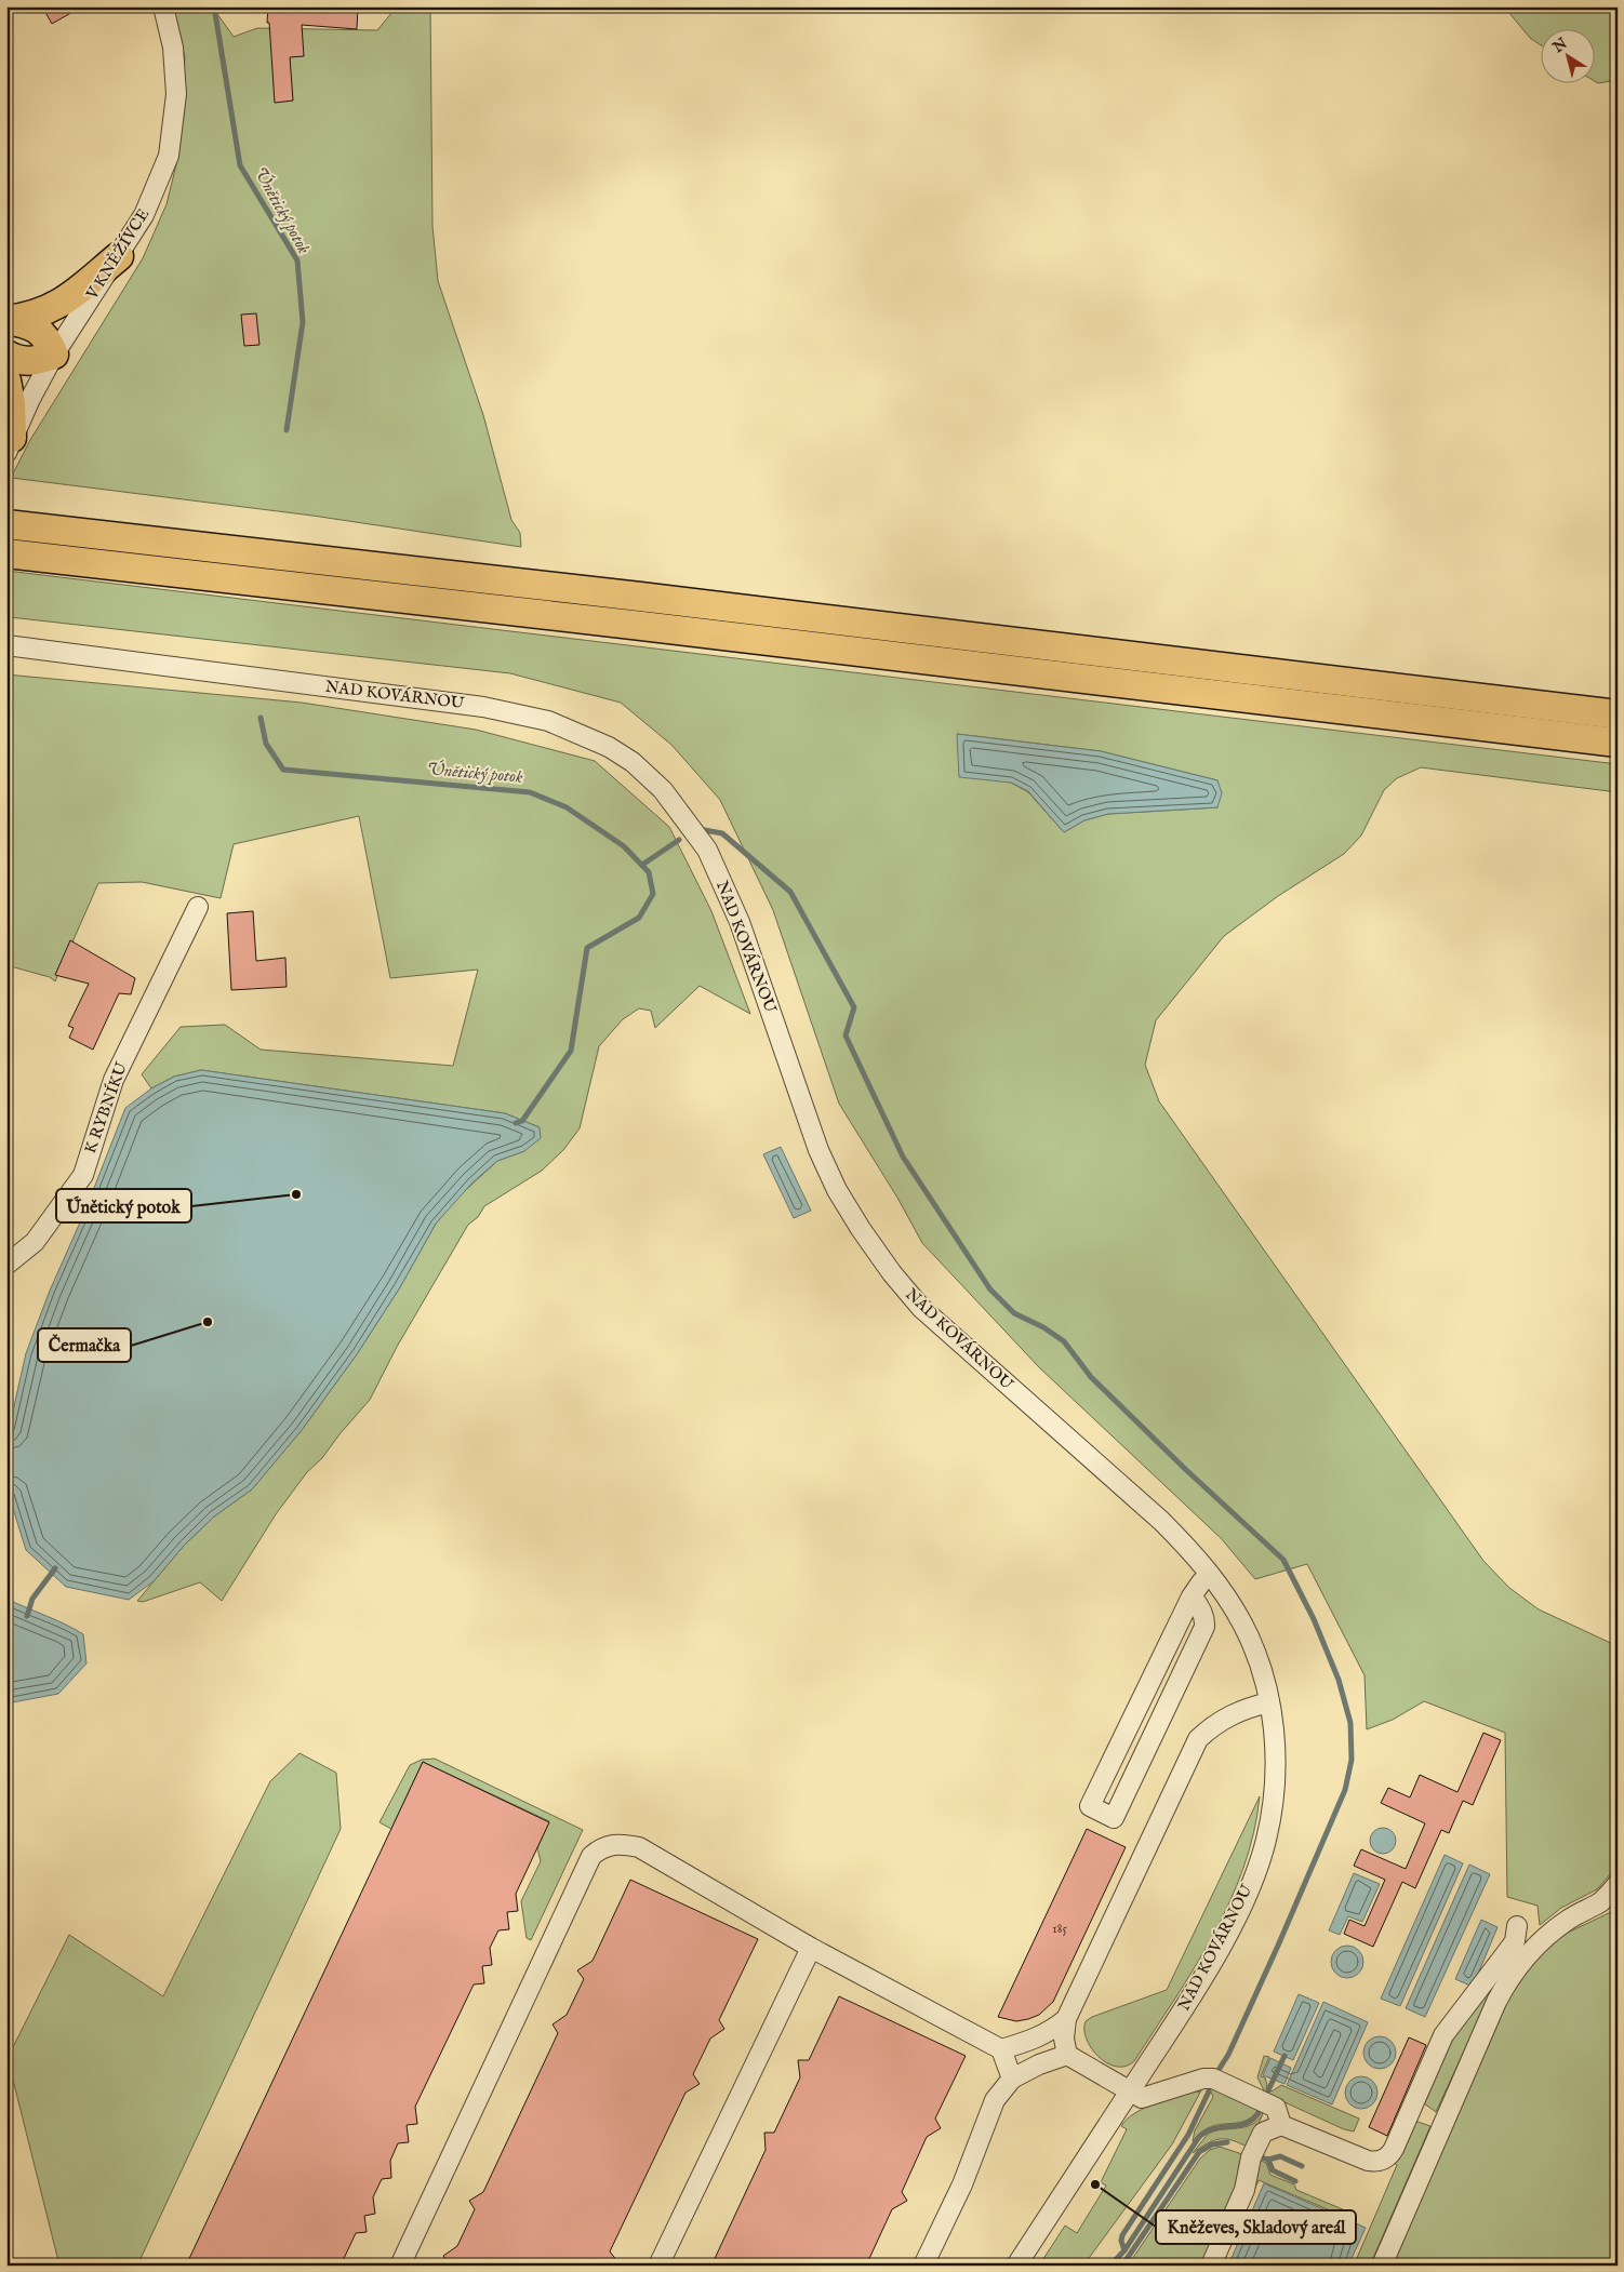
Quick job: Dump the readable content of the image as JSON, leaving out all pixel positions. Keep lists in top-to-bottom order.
{
  "streets": {
    "street": ["V KNĚŽÍVCE", "NAD KOVÁRNOU", "K RYBNÍKU"]
  },
  "water": ["Únětický potok"],
  "places": ["Únětický potok", "Čermačka", "Kněževes, Skladový areál"],
  "house_numbers": ["185"],
  "north": "top left"
}
